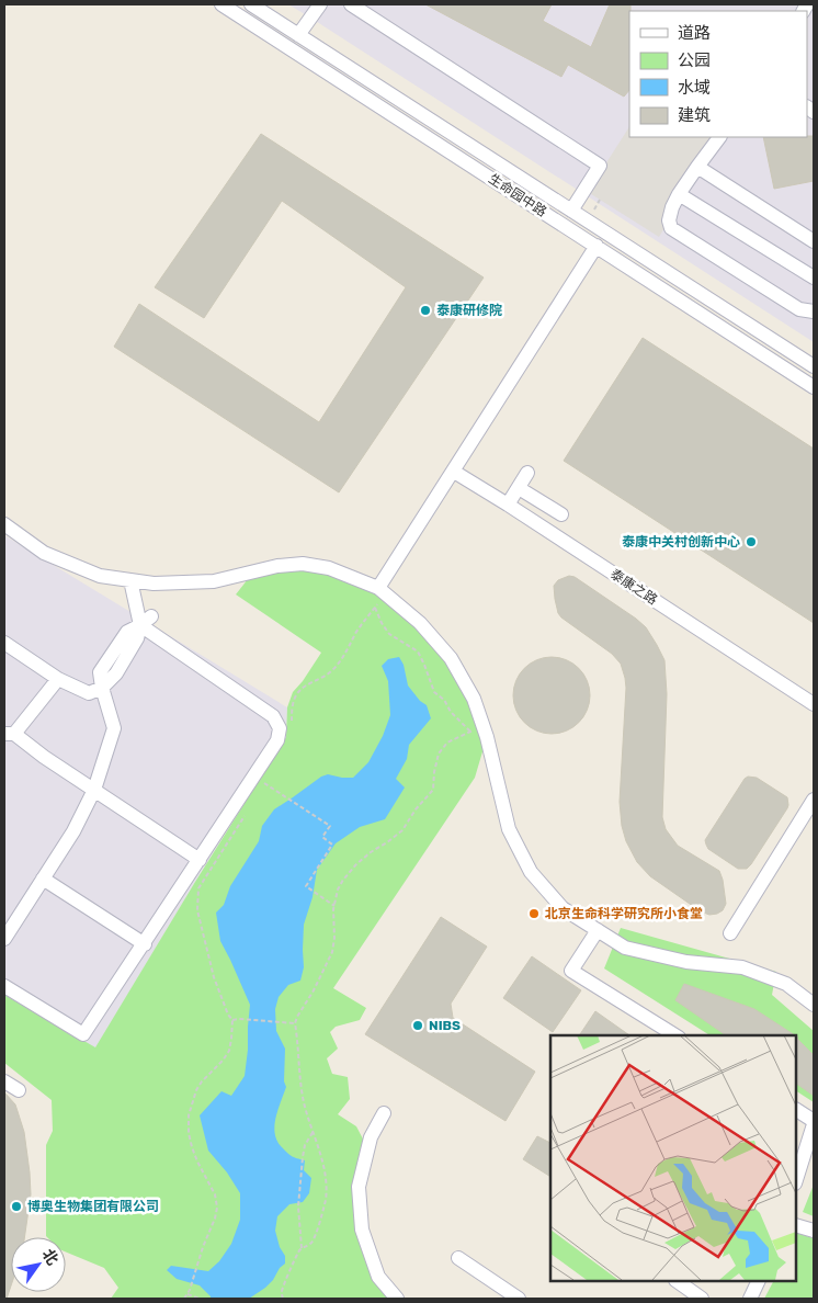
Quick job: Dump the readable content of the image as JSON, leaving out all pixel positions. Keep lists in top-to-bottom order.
{
  "streets": {
    "street": ["生命园中路", "泰康之路"]
  },
  "places": [
    "泰康研修院",
    "泰康中关村创新中心",
    "北京生命科学研究所小食堂",
    "NIBS",
    "博奥生物集团有限公司"
  ],
  "legend": [
    "道路",
    "公园",
    "水域",
    "建筑"
  ],
  "north": "top right"
}
